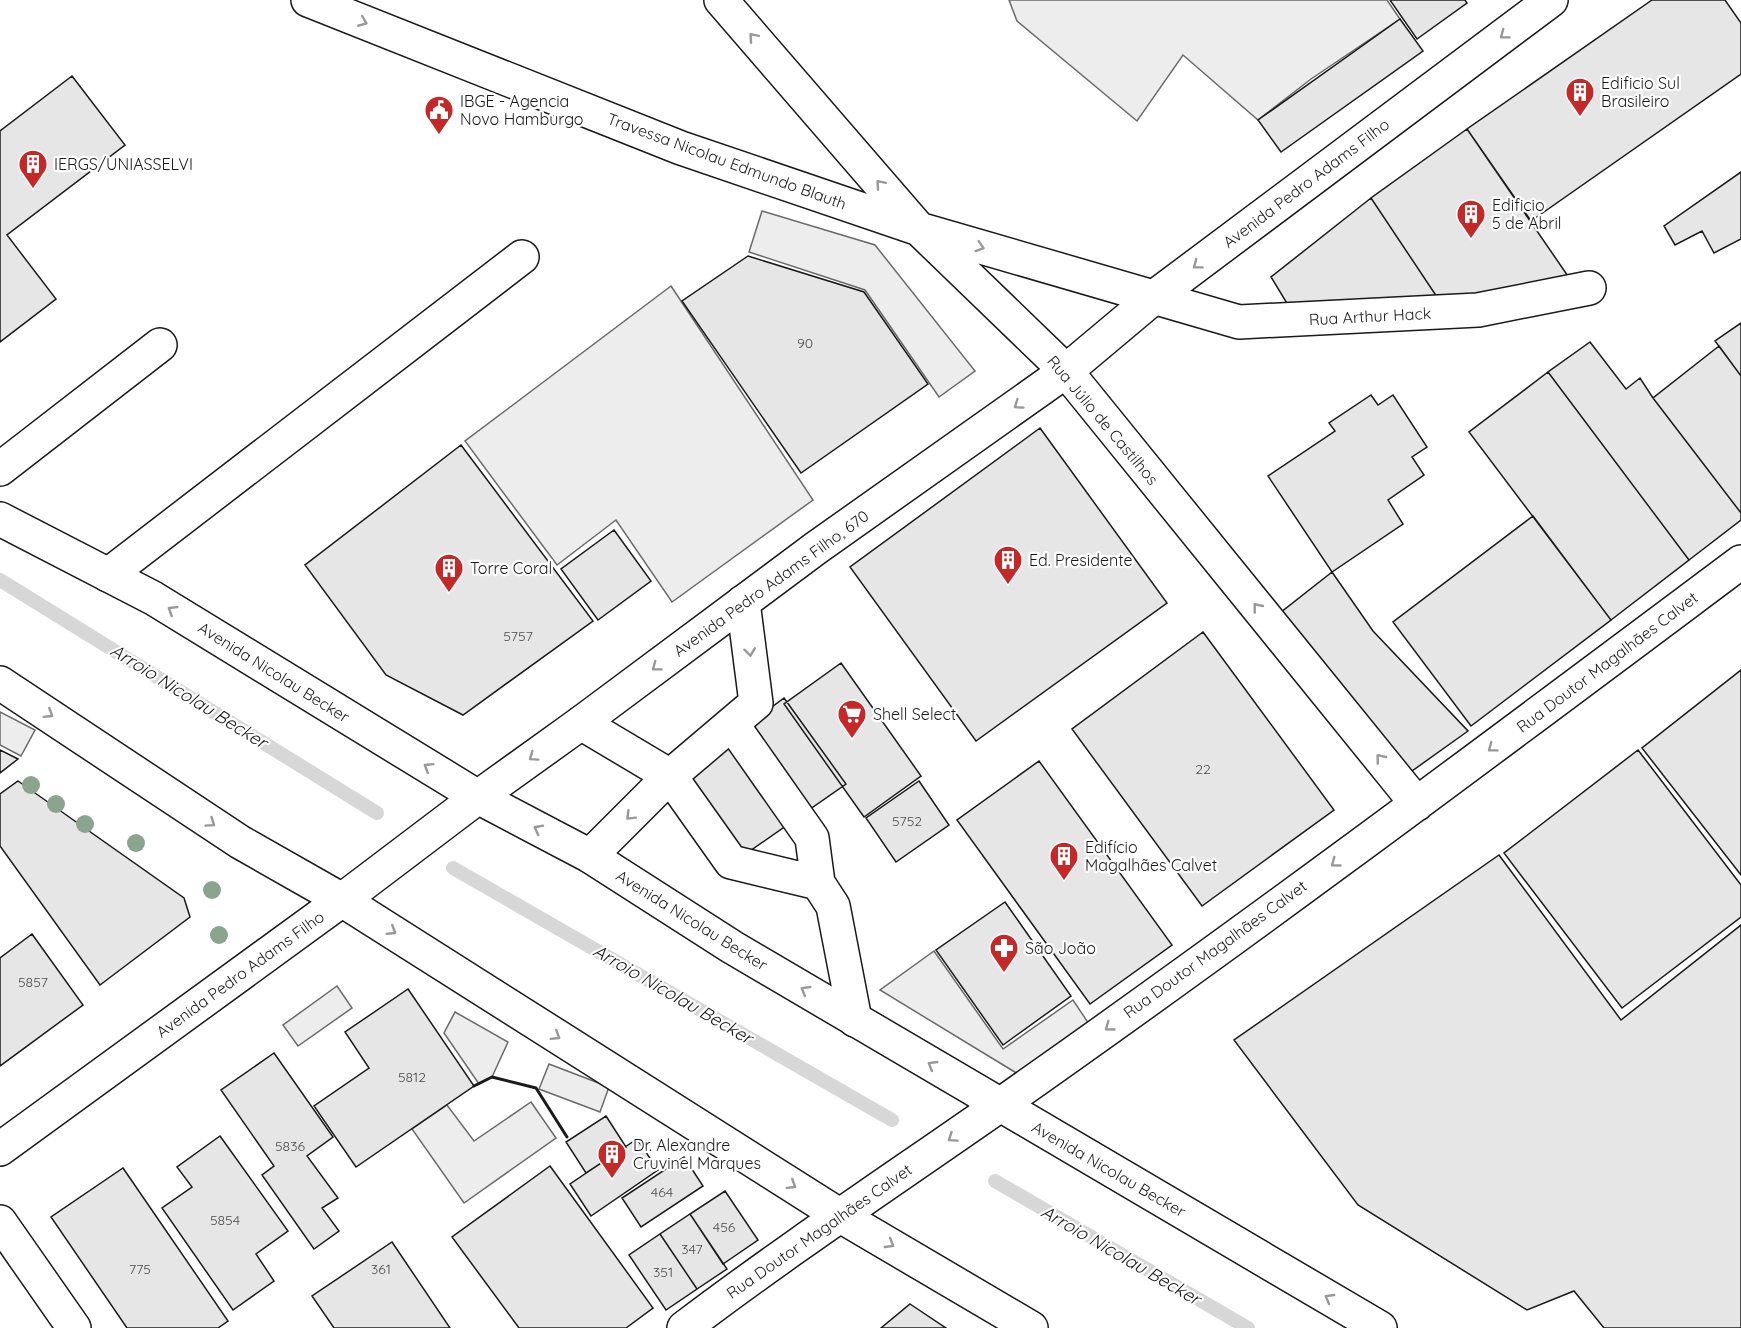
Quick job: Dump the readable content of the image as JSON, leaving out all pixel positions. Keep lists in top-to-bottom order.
{
  "streets": {
    "main road": [
      "Travessa Nicolau Edmundo Blauth",
      "Avenida Pedro Adams Filho",
      "Rua Arthur Hack",
      "Rua Júlio de Castilhos",
      "Avenida Pedro Adams Filho, 670",
      "Rua Doutor Magalhães Calvet",
      "Avenida Nicolau Becker"
    ]
  },
  "crossings": [
    ["Travessa Nicolau Edmundo Blauth", "Avenida Pedro Adams Filho"],
    ["Travessa Nicolau Edmundo Blauth", "Rua Arthur Hack"],
    ["Travessa Nicolau Edmundo Blauth", "Rua Júlio de Castilhos"],
    ["Avenida Pedro Adams Filho", "Rua Arthur Hack"],
    ["Avenida Pedro Adams Filho", "Rua Júlio de Castilhos"],
    ["Avenida Pedro Adams Filho", "Avenida Pedro Adams Filho, 670"],
    ["Avenida Pedro Adams Filho", "Avenida Nicolau Becker"],
    ["Rua Júlio de Castilhos", "Avenida Pedro Adams Filho, 670"],
    ["Rua Júlio de Castilhos", "Rua Doutor Magalhães Calvet"],
    ["Avenida Pedro Adams Filho, 670", "Avenida Nicolau Becker"],
    ["Rua Doutor Magalhães Calvet", "Avenida Nicolau Becker"]
  ],
  "one_way": [
    "Travessa Nicolau Edmundo Blauth",
    "Avenida Pedro Adams Filho",
    "Rua Júlio de Castilhos",
    "Avenida Pedro Adams Filho, 670",
    "Rua Doutor Magalhães Calvet"
  ],
  "water": ["Arroio Nicolau Becker"],
  "places": {
    "building": [
      "Edificio Sul Brasileiro",
      "IERGS/UNIASSELVI",
      "Edificio 5 de Abril",
      "Ed. Presidente",
      "Torre Coral",
      "Edifício Magalhães Calvet",
      "Dr. Alexandre Cruvinel Marques"
    ],
    "public building": ["IBGE - Agencia Novo Hamburgo"],
    "supermarket": ["Shell Select"],
    "pharmacy": ["São João"]
  },
  "house_numbers": [
    "90",
    "5757",
    "22",
    "5752",
    "5857",
    "5812",
    "5836",
    "464",
    "5854",
    "456",
    "347",
    "775",
    "361",
    "351"
  ]
}
